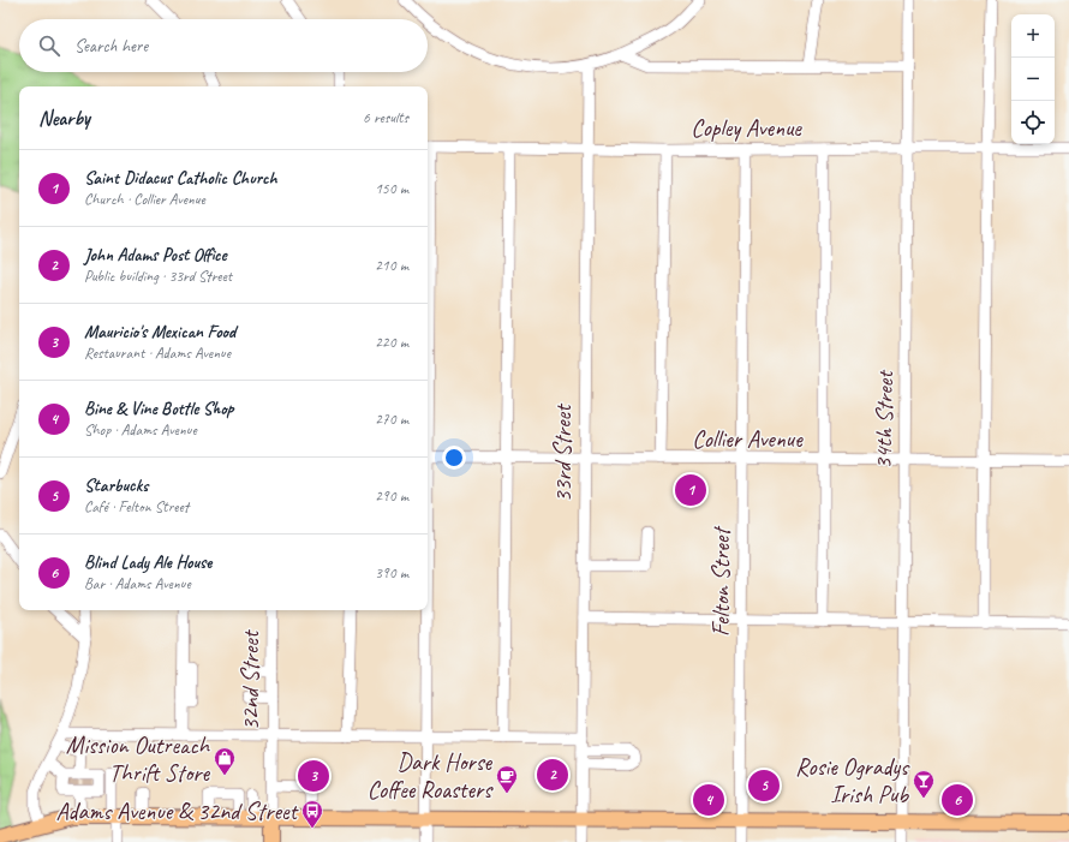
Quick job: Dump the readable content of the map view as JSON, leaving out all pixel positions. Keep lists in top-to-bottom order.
{
  "streets": {
    "main road": ["32nd Street"],
    "street": [
      "Copley Avenue",
      "34th Street",
      "Collier Avenue",
      "33rd Street",
      "Felton Street"
    ]
  },
  "crossings": [
    ["Copley Avenue", "34th Street"],
    ["Copley Avenue", "33rd Street"],
    ["Copley Avenue", "Felton Street"],
    ["34th Street", "Collier Avenue"],
    ["Collier Avenue", "33rd Street"],
    ["Collier Avenue", "Felton Street"]
  ],
  "places": {
    "shop": ["Mission Outreach Thrift Store"],
    "cafe": ["Dark Horse Coffee Roasters"],
    "bar": ["Rosie Ogradys Irish Pub"],
    "bus stop": ["Adams Avenue & 32nd Street"]
  },
  "page": {
    "map_buttons": ["+", "−"],
    "search": "Search here",
    "heading": ["Nearby", "6 results"],
    "list": [
      {
        "mark": "1",
        "name": "Saint Didacus Catholic Church",
        "note": "Church · Collier Avenue",
        "value": "150 m"
      },
      {
        "mark": "2",
        "name": "John Adams Post Office",
        "note": "Public building · 33rd Street",
        "value": "210 m"
      },
      {
        "mark": "3",
        "name": "Mauricio's Mexican Food",
        "note": "Restaurant · Adams Avenue",
        "value": "220 m"
      },
      {
        "mark": "4",
        "name": "Bine & Vine Bottle Shop",
        "note": "Shop · Adams Avenue",
        "value": "270 m"
      },
      {
        "mark": "5",
        "name": "Starbucks",
        "note": "Café · Felton Street",
        "value": "290 m"
      },
      {
        "mark": "6",
        "name": "Blind Lady Ale House",
        "note": "Bar · Adams Avenue",
        "value": "390 m"
      }
    ],
    "pins": [
      "1",
      "2",
      "3",
      "5",
      "4",
      "6"
    ]
  }
}
